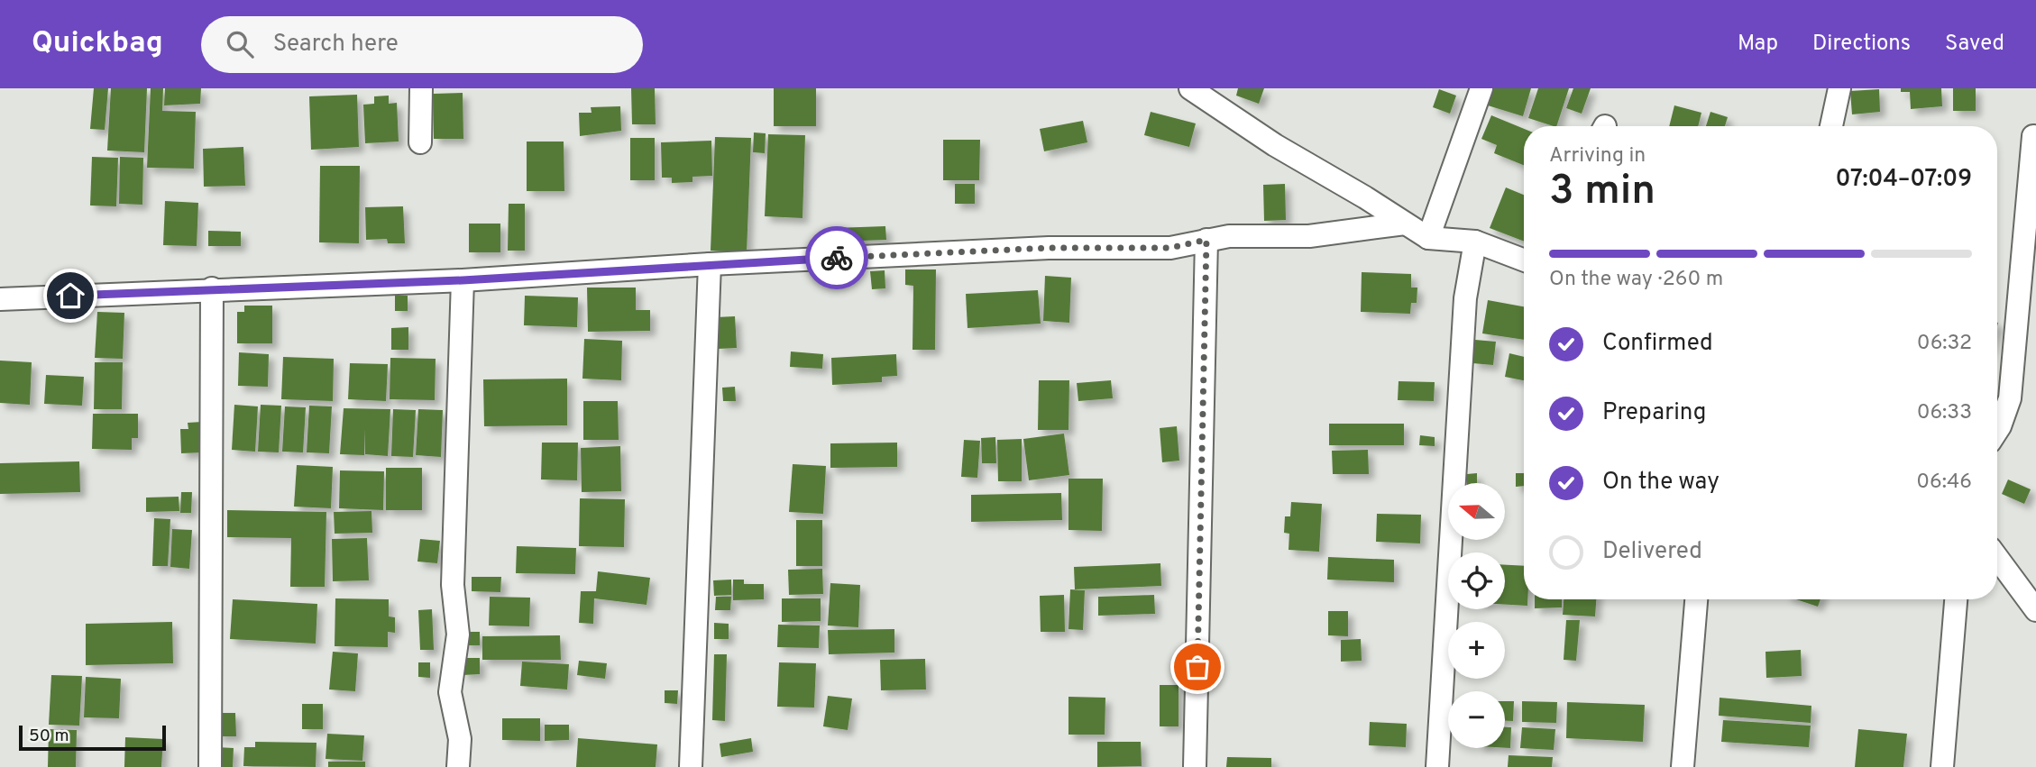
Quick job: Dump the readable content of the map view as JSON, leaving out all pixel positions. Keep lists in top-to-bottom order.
{
  "scale_bar": "50 m",
  "north": "left",
  "page": {
    "header": "Quickbag",
    "search": "Search here",
    "nav": ["Map", "Directions", "Saved"],
    "heading": ["3 min", "Arriving in", "07:04–07:09"],
    "bar": "On the way · 260 m",
    "list": [
      ["Confirmed", "06:32"],
      ["Preparing", "06:33"],
      ["On the way", "06:46"],
      "Delivered"
    ],
    "map_buttons": ["+", "−"],
    "scale": "50 m"
  }
}
